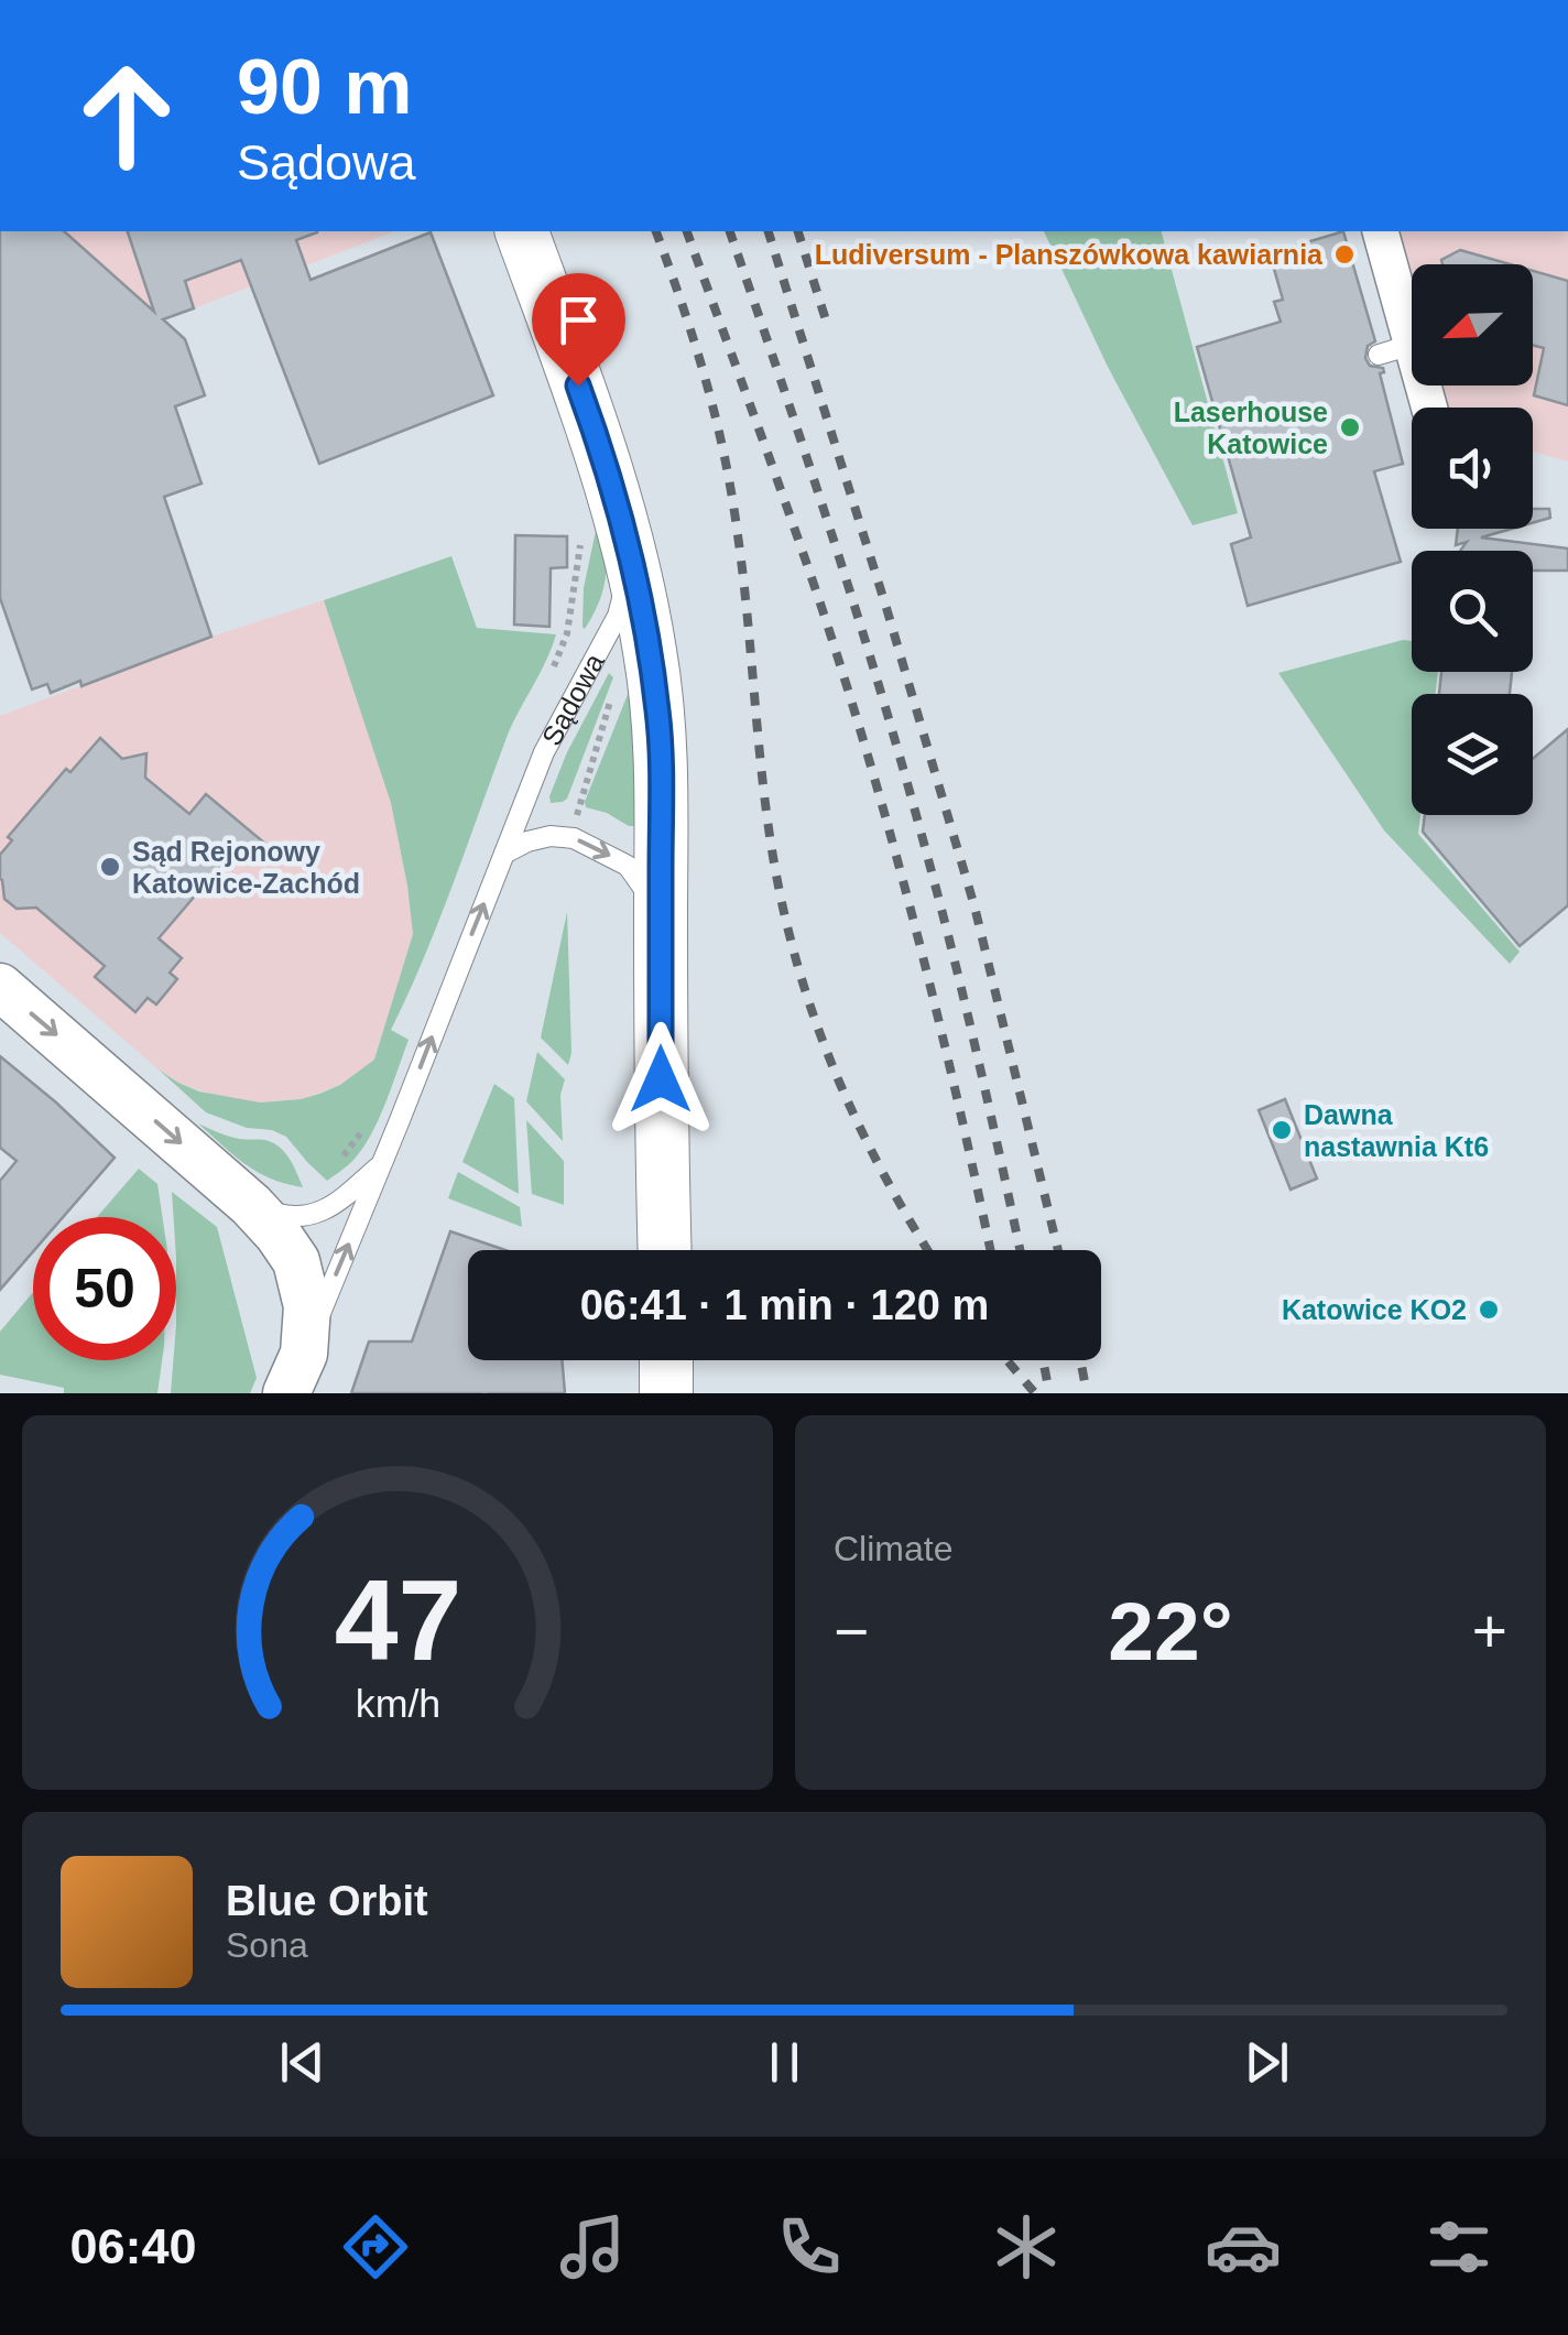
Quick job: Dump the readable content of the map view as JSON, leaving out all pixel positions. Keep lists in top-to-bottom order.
{
  "streets": {
    "street": ["Sądowa"]
  },
  "places": [
    "Ludiversum - Planszówkowa kawiarnia",
    "Laserhouse Katowice",
    "Sąd Rejonowy Katowice-Zachód",
    "Dawna nastawnia Kt6",
    "Katowice KO2"
  ],
  "north": "bottom left",
  "page": {
    "turn": ["90 m", "Sądowa"],
    "limit": "50",
    "trip": "06:41 · 1 min · 120 m",
    "tile": "Climate",
    "heat": ["−", "22°", "+"],
    "song": ["Blue Orbit", "Sona"],
    "tabs": "06:40",
    "gauge": ["47", "km/h"]
  }
}
